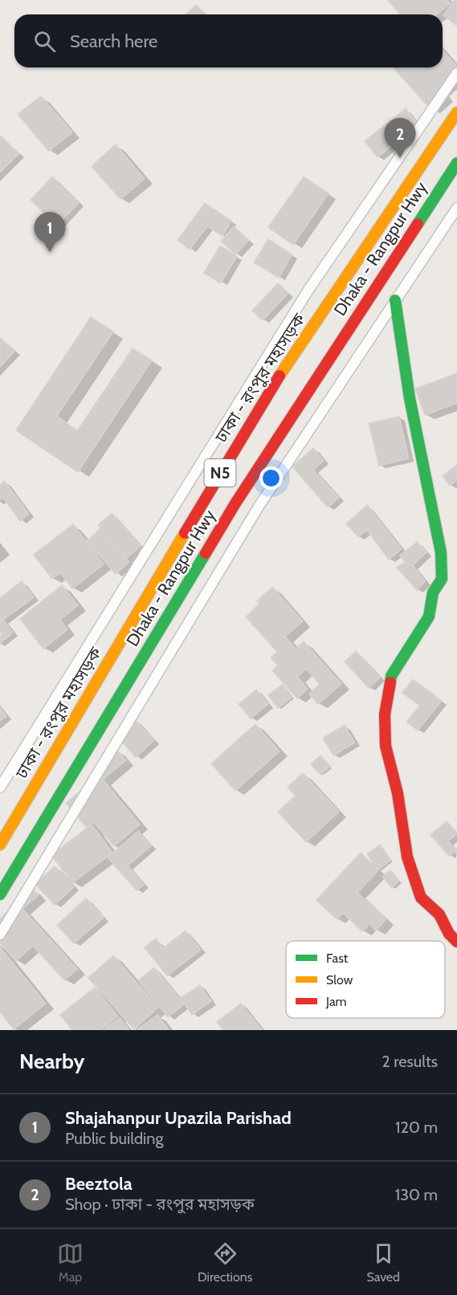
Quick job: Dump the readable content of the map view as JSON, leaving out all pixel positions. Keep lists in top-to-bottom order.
{
  "streets": {
    "main road": ["Dhaka - Rangpur Hwy", "ঢাকা - রংপুর মহাসড়ক", "N5"]
  },
  "legend": ["Fast", "Slow", "Jam"],
  "page": {
    "search": "Search here",
    "pins": ["2", "1"],
    "heading": ["Nearby", "2 results"],
    "list": [
      {
        "mark": "1",
        "name": "Shajahanpur Upazila Parishad",
        "note": "Public building",
        "value": "120 m"
      },
      {
        "mark": "2",
        "name": "Beeztola",
        "note": "Shop · ঢাকা - রংপুর মহাসড়ক",
        "value": "130 m"
      }
    ],
    "nav": ["Map", "Directions", "Saved"]
  }
}
